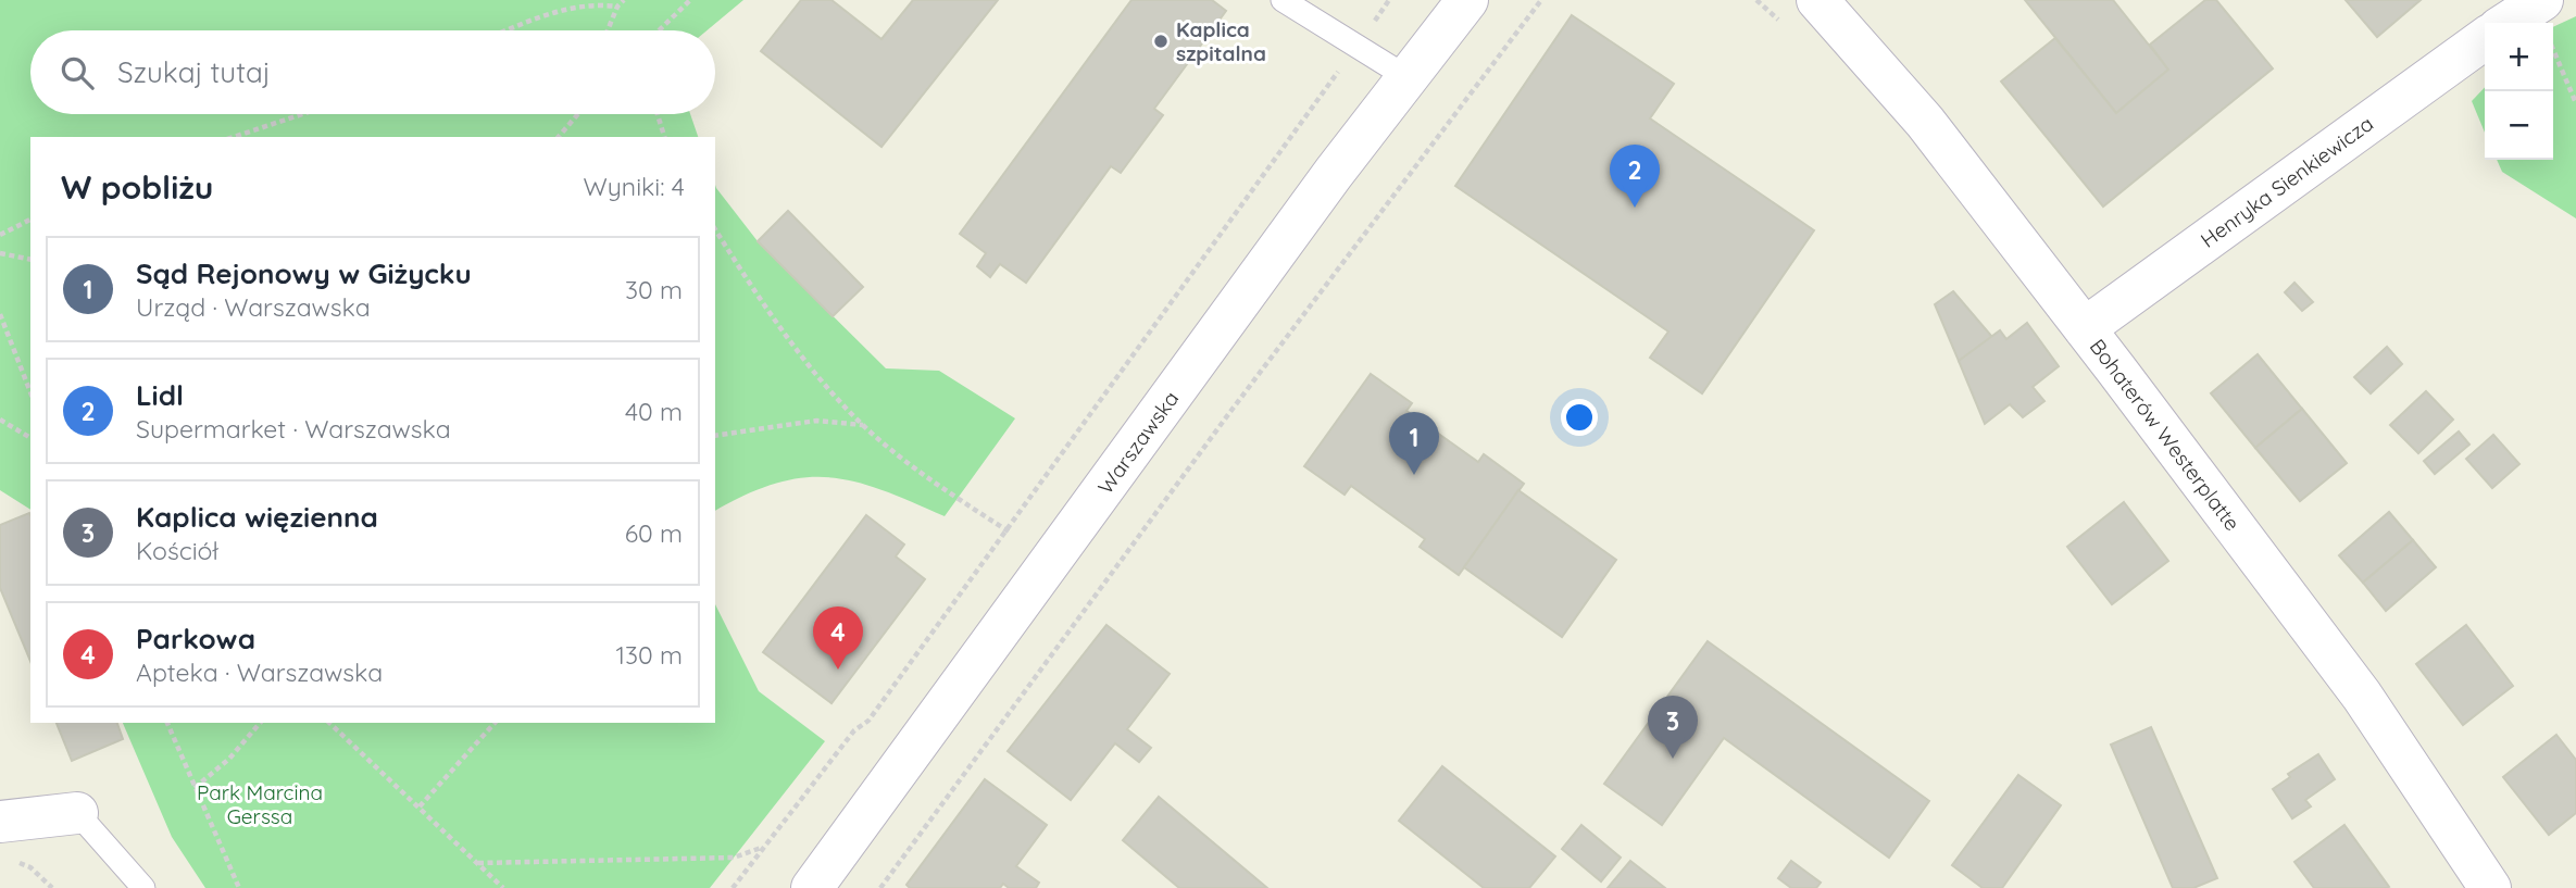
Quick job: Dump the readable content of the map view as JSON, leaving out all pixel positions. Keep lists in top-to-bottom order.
{
  "streets": {
    "street": ["Henryka Sienkiewicza", "Bohaterów Westerplatte", "Warszawska"]
  },
  "crossings": [
    ["Henryka Sienkiewicza", "Bohaterów Westerplatte"]
  ],
  "parks": ["Park Marcina Gerssa"],
  "places": ["Kaplica szpitalna"],
  "page": {
    "map_buttons": ["+", "−"],
    "search": "Szukaj tutaj",
    "heading": ["W pobliżu", "Wyniki: 4"],
    "pins": [
      "2",
      "1",
      "4",
      "3"
    ],
    "list": [
      {
        "mark": "1",
        "name": "Sąd Rejonowy w Giżycku",
        "note": "Urząd · Warszawska",
        "value": "30 m"
      },
      {
        "mark": "2",
        "name": "Lidl",
        "note": "Supermarket · Warszawska",
        "value": "40 m"
      },
      {
        "mark": "3",
        "name": "Kaplica więzienna",
        "note": "Kościół",
        "value": "60 m"
      },
      {
        "mark": "4",
        "name": "Parkowa",
        "note": "Apteka · Warszawska",
        "value": "130 m"
      }
    ]
  }
}
